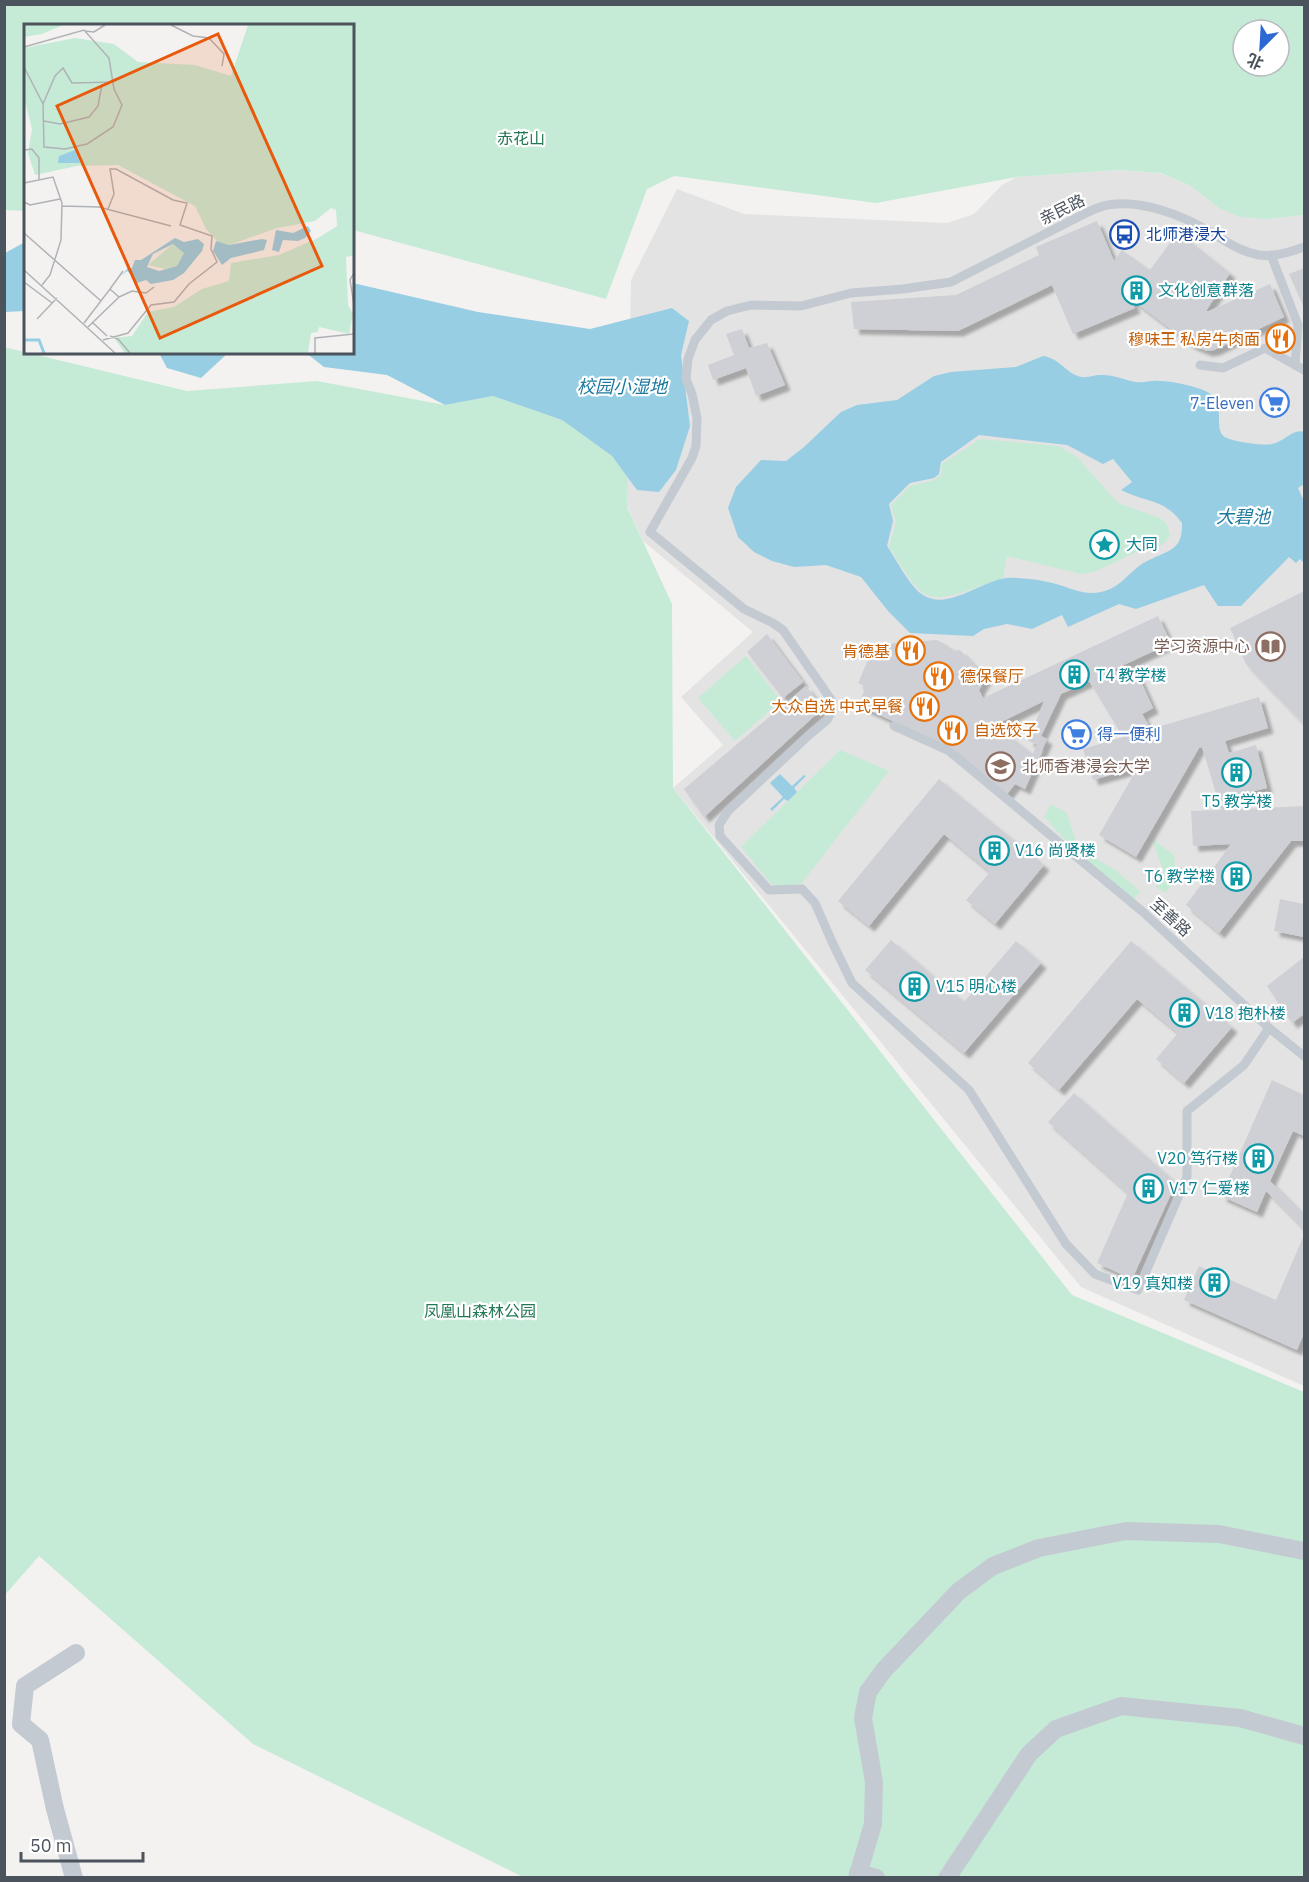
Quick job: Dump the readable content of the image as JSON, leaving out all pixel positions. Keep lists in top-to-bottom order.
{
  "streets": {
    "lane": ["亲民路", "至善路"]
  },
  "crossings": [
    ["亲民路", "至善路"]
  ],
  "water": ["校园小湿地", "大碧池"],
  "parks": ["赤花山", "凤凰山森林公园"],
  "places": {
    "bus stop": ["北师港浸大"],
    "building": [
      "文化创意群落",
      "T4 教学楼",
      "T5 教学楼",
      "V16 尚贤楼",
      "T6 教学楼",
      "V15 明心楼",
      "V18 抱朴楼",
      "V20 笃行楼",
      "V17 仁爱楼",
      "V19 真知楼"
    ],
    "restaurant": [
      "穆味王 私房牛肉面",
      "肯德基",
      "德保餐厅",
      "大众自选 中式早餐",
      "自选饺子"
    ],
    "supermarket": ["7-Eleven", "得一便利"],
    "place": ["大同"],
    "library": ["学习资源中心"],
    "school or university": ["北师香港浸会大学"]
  },
  "scale_bar": "50 m",
  "north": "bottom left"
}
